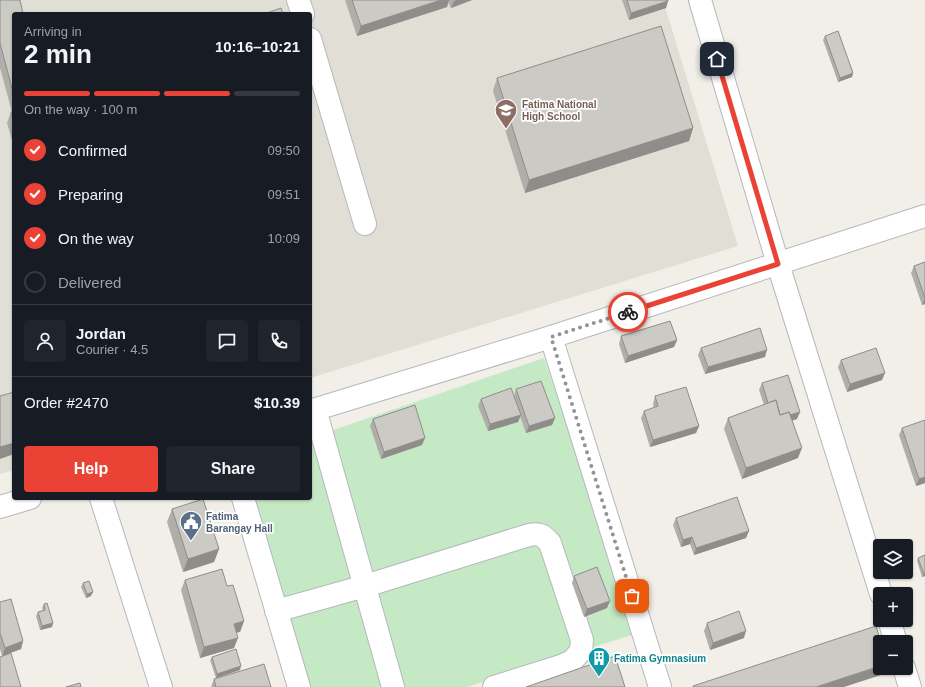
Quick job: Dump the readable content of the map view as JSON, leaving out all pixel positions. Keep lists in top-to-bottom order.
{
  "places": {
    "school or university": ["Fatima National High School"],
    "public building": ["Fatima Barangay Hall"],
    "building": ["Fatima Gymnasium"]
  },
  "page": {
    "heading": ["2 min", "Arriving in", "10:16–10:21"],
    "panel": [
      "Jordan",
      "Courier · 4.5",
      "Order #2470",
      "$10.39"
    ],
    "bar": "On the way · 100 m",
    "list": [
      ["Confirmed", "09:50"],
      ["Preparing", "09:51"],
      ["On the way", "10:09"],
      "Delivered"
    ],
    "buttons": ["Help", "Share"],
    "map_buttons": ["+", "−"]
  }
}
